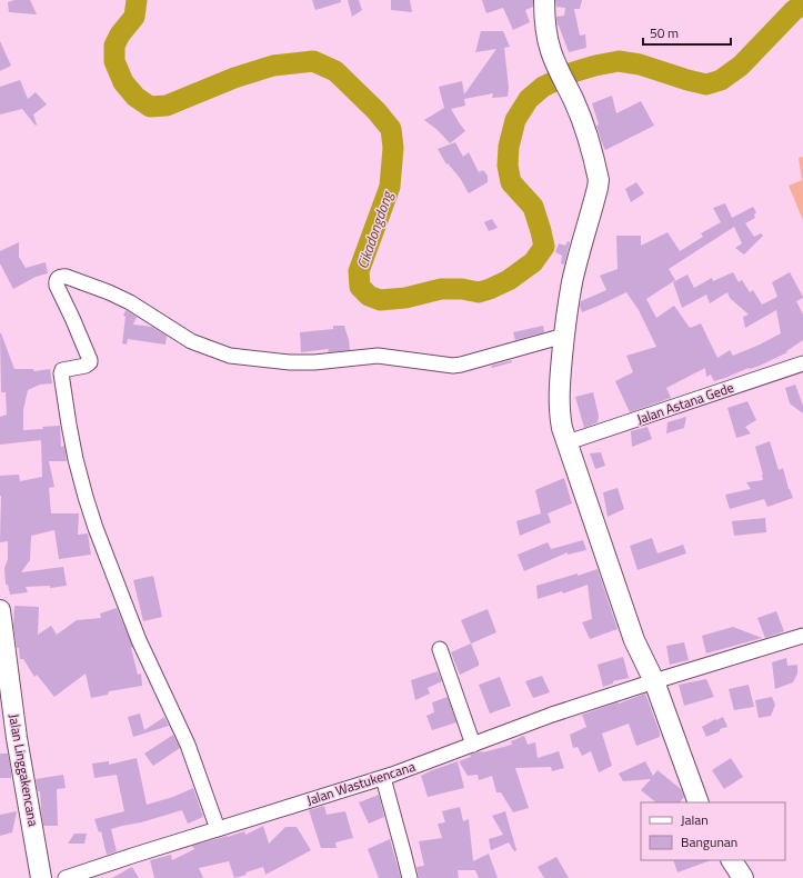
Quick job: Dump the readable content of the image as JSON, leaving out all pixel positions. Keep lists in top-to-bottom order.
{
  "streets": {
    "street": ["Jalan Astana Gede", "Jalan Linggakencana", "Jalan Wastukencana"]
  },
  "water": ["Cikadongdong"],
  "legend": ["Jalan", "Bangunan"],
  "scale_bar": "50 m"
}
